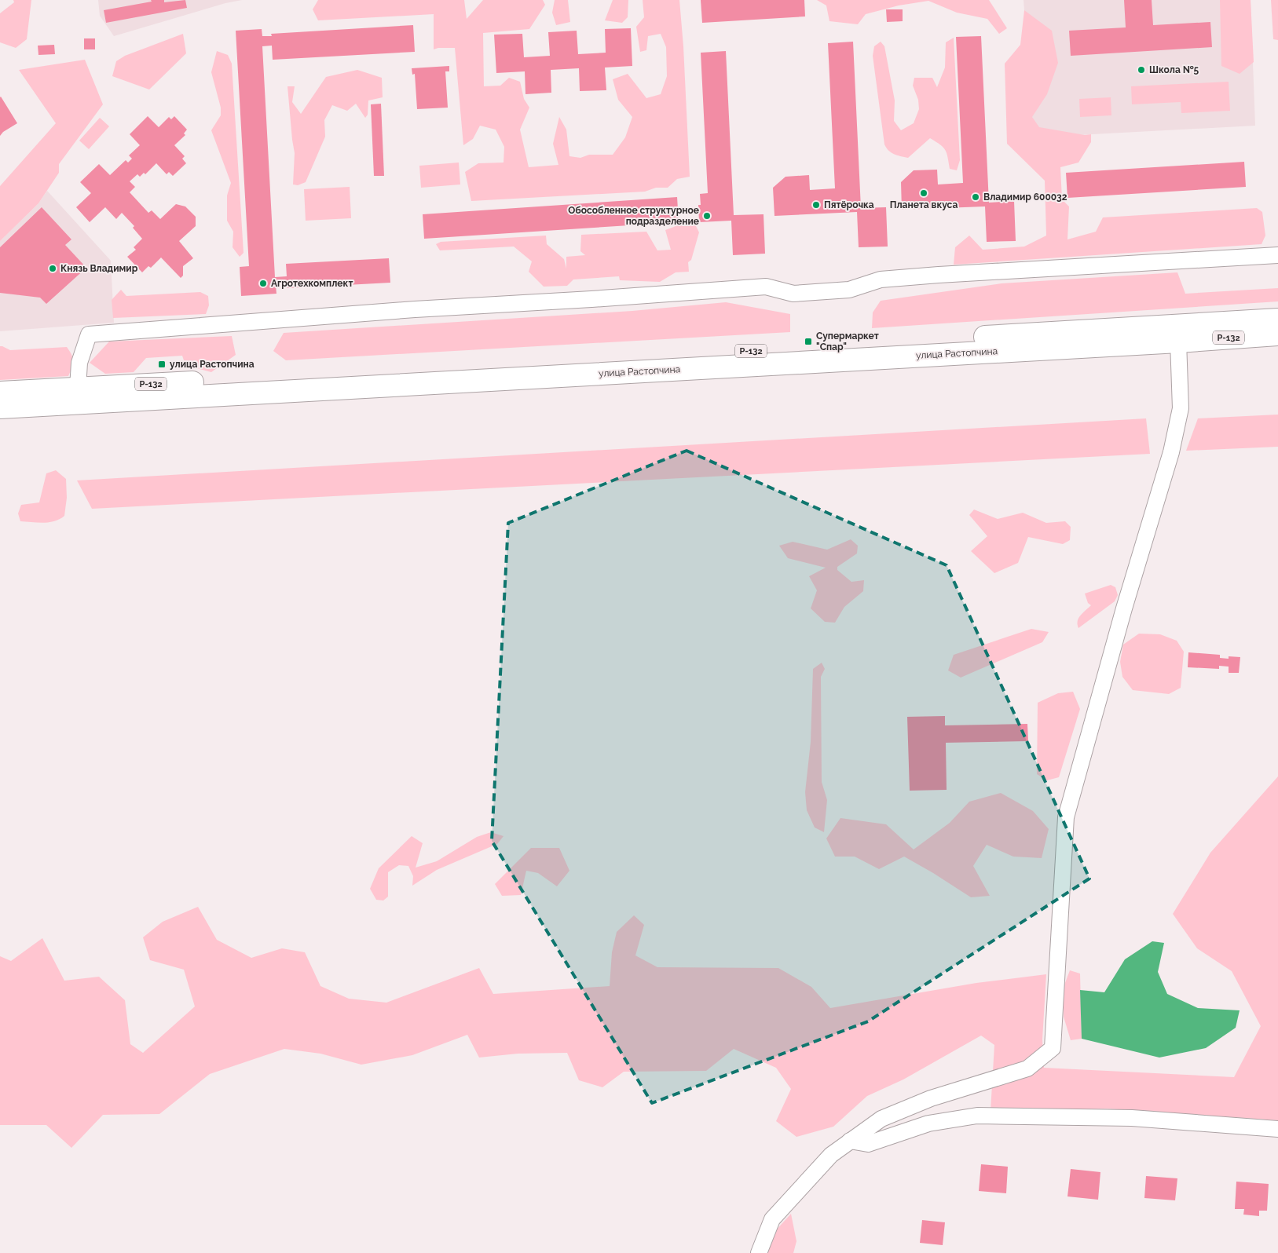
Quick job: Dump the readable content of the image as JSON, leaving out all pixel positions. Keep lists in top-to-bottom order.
{
  "streets": {
    "highway": ["Р-132", "улица Растопчина"]
  },
  "places": {
    "other": [
      "Школа №5",
      "Планета вкуса",
      "Владимир 600032",
      "Пятёрочка",
      "Обособленное структурное подразделение",
      "Князь Владимир",
      "Агротехкомплект"
    ],
    "transit": ["Супермаркет \"Спар\"", "улица Растопчина"]
  }
}
